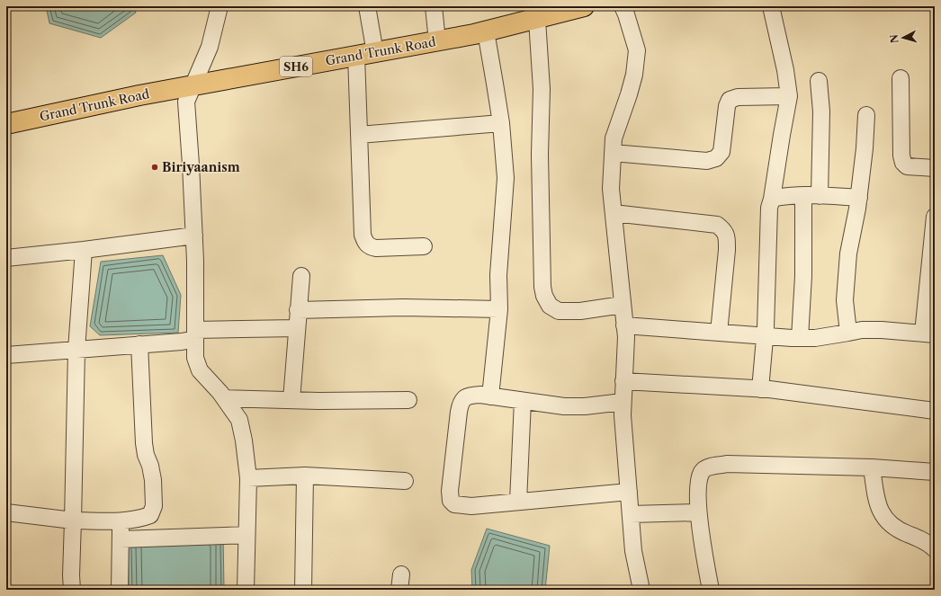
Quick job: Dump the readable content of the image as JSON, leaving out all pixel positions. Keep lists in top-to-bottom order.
{
  "streets": {
    "main road": ["Grand Trunk Road", "SH6"]
  },
  "places": ["Biriyaanism"],
  "north": "left"
}
